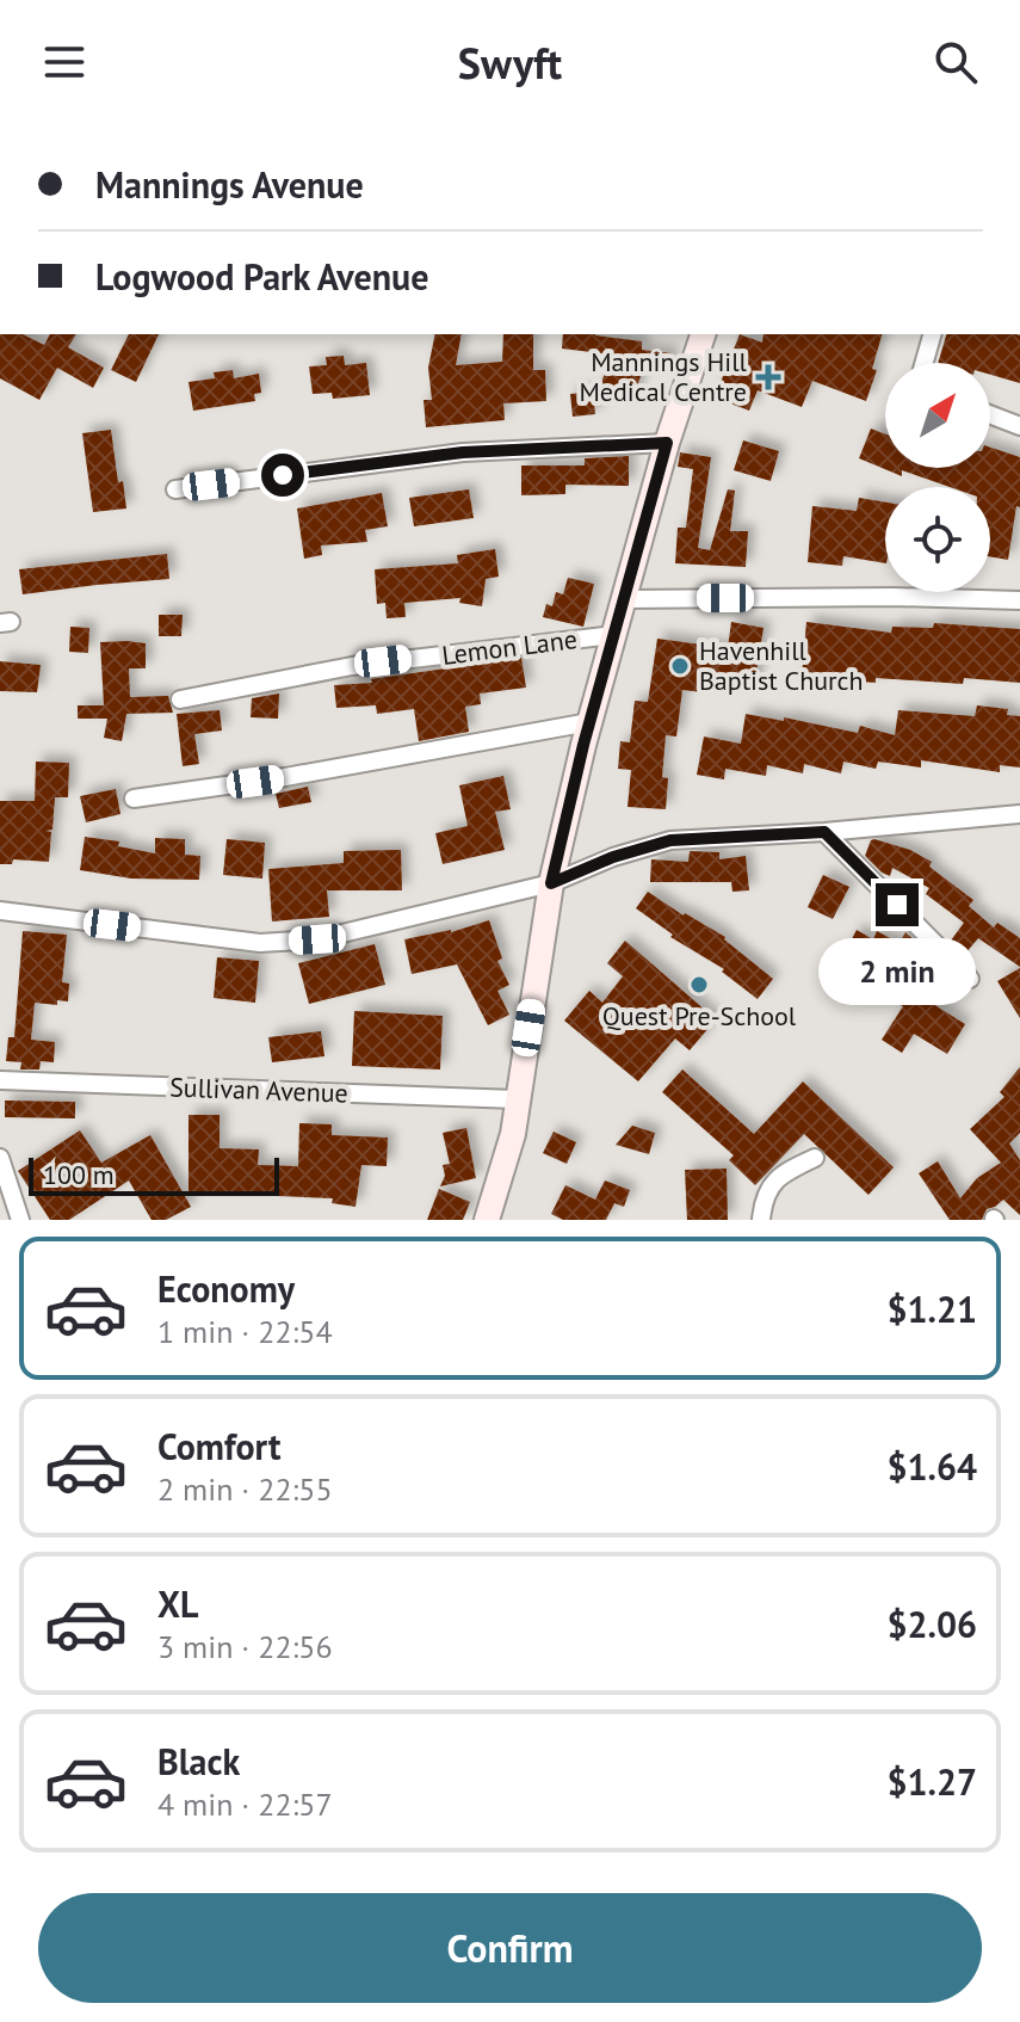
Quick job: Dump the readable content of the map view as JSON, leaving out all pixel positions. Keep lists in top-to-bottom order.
{
  "streets": {
    "street": ["Lemon Lane", "Sullivan Avenue"]
  },
  "places": {
    "health": ["Mannings Hill Medical Centre"],
    "other": ["Havenhill Baptist Church", "Quest Pre-School"]
  },
  "scale_bar": "100 m",
  "north": "top right",
  "page": {
    "header": "Swyft",
    "banner": ["Mannings Avenue", "Logwood Park Avenue"],
    "bubble": "2 min",
    "scale": "100 m",
    "list": [
      {
        "name": "Economy",
        "note": "1 min · 22:54",
        "value": "$1.21"
      },
      {
        "name": "Comfort",
        "note": "2 min · 22:55",
        "value": "$1.64"
      },
      {
        "name": "XL",
        "note": "3 min · 22:56",
        "value": "$2.06"
      },
      {
        "name": "Black",
        "note": "4 min · 22:57",
        "value": "$1.27"
      }
    ],
    "buttons": "Confirm"
  }
}
